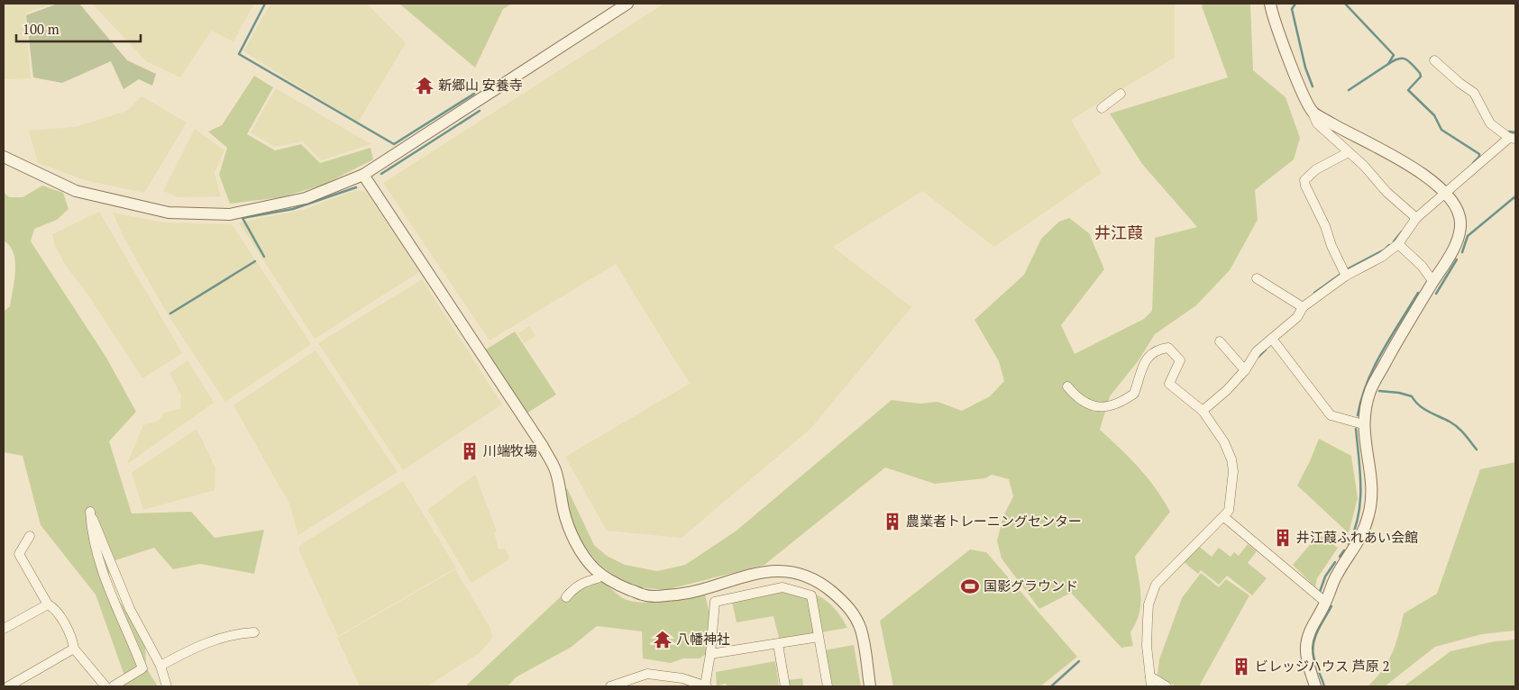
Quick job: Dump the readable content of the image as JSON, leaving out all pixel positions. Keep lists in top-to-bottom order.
{
  "districts": ["井江葭"],
  "places": {
    "temple": ["新郷山 安養寺", "八幡神社"],
    "building": [
      "川端牧場",
      "農業者トレーニングセンター",
      "井江葭ふれあい会館",
      "ビレッジハウス 芦原 2"
    ],
    "sports": ["国影グラウンド"]
  },
  "scale_bar": "100 m"
}
